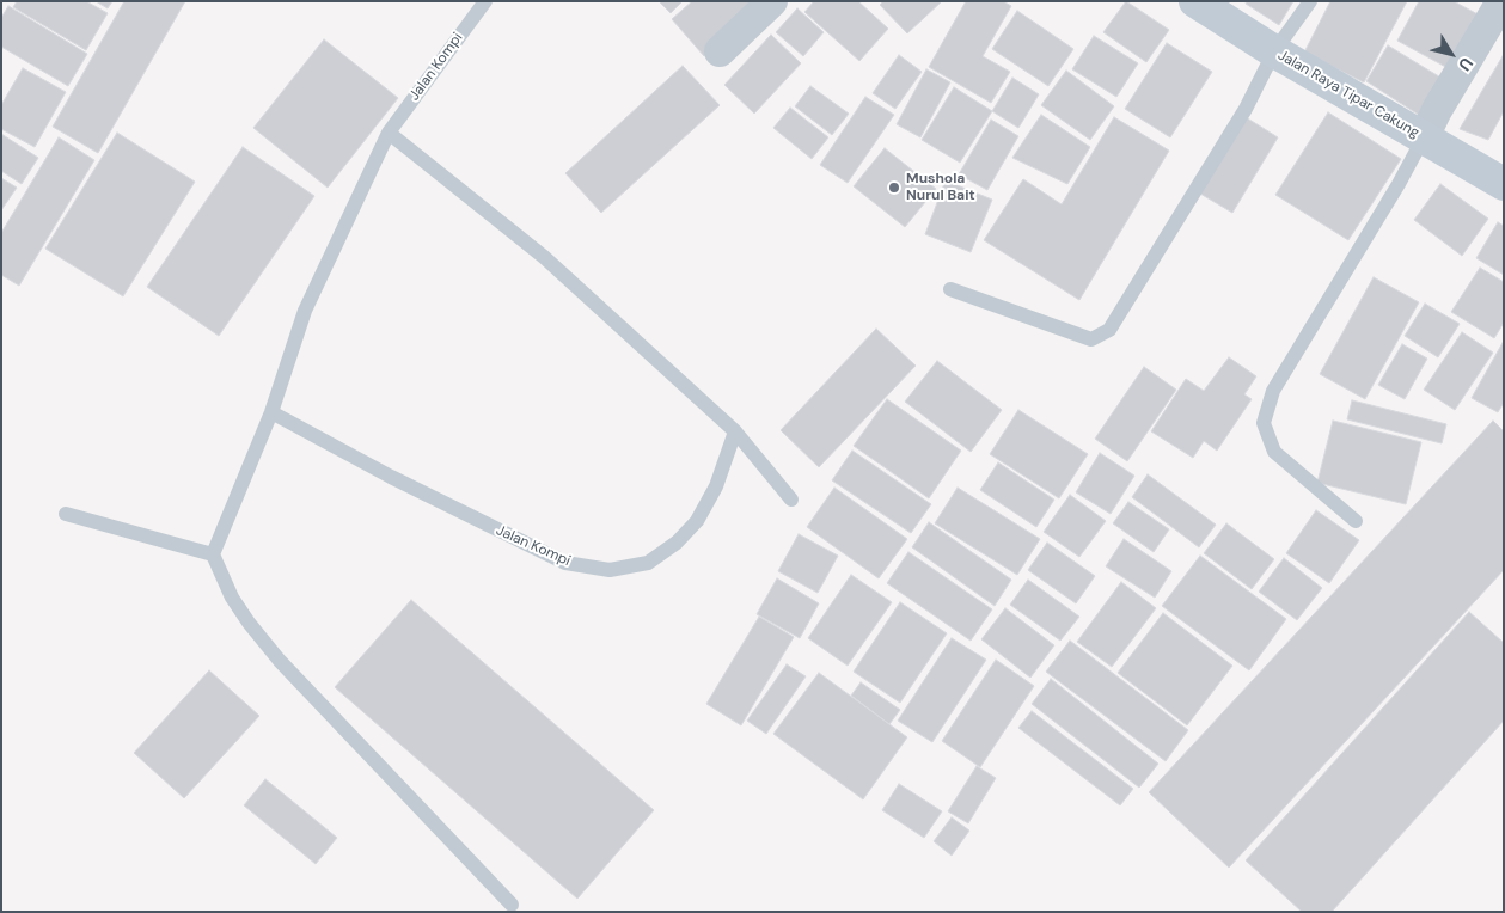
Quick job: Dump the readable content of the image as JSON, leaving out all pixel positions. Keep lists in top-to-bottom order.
{
  "streets": {
    "street": ["Jalan Raya Tipar Cakung"],
    "lane": ["Jalan Kompi"]
  },
  "places": ["Mushola Nurul Bait"],
  "north": "bottom right"
}
